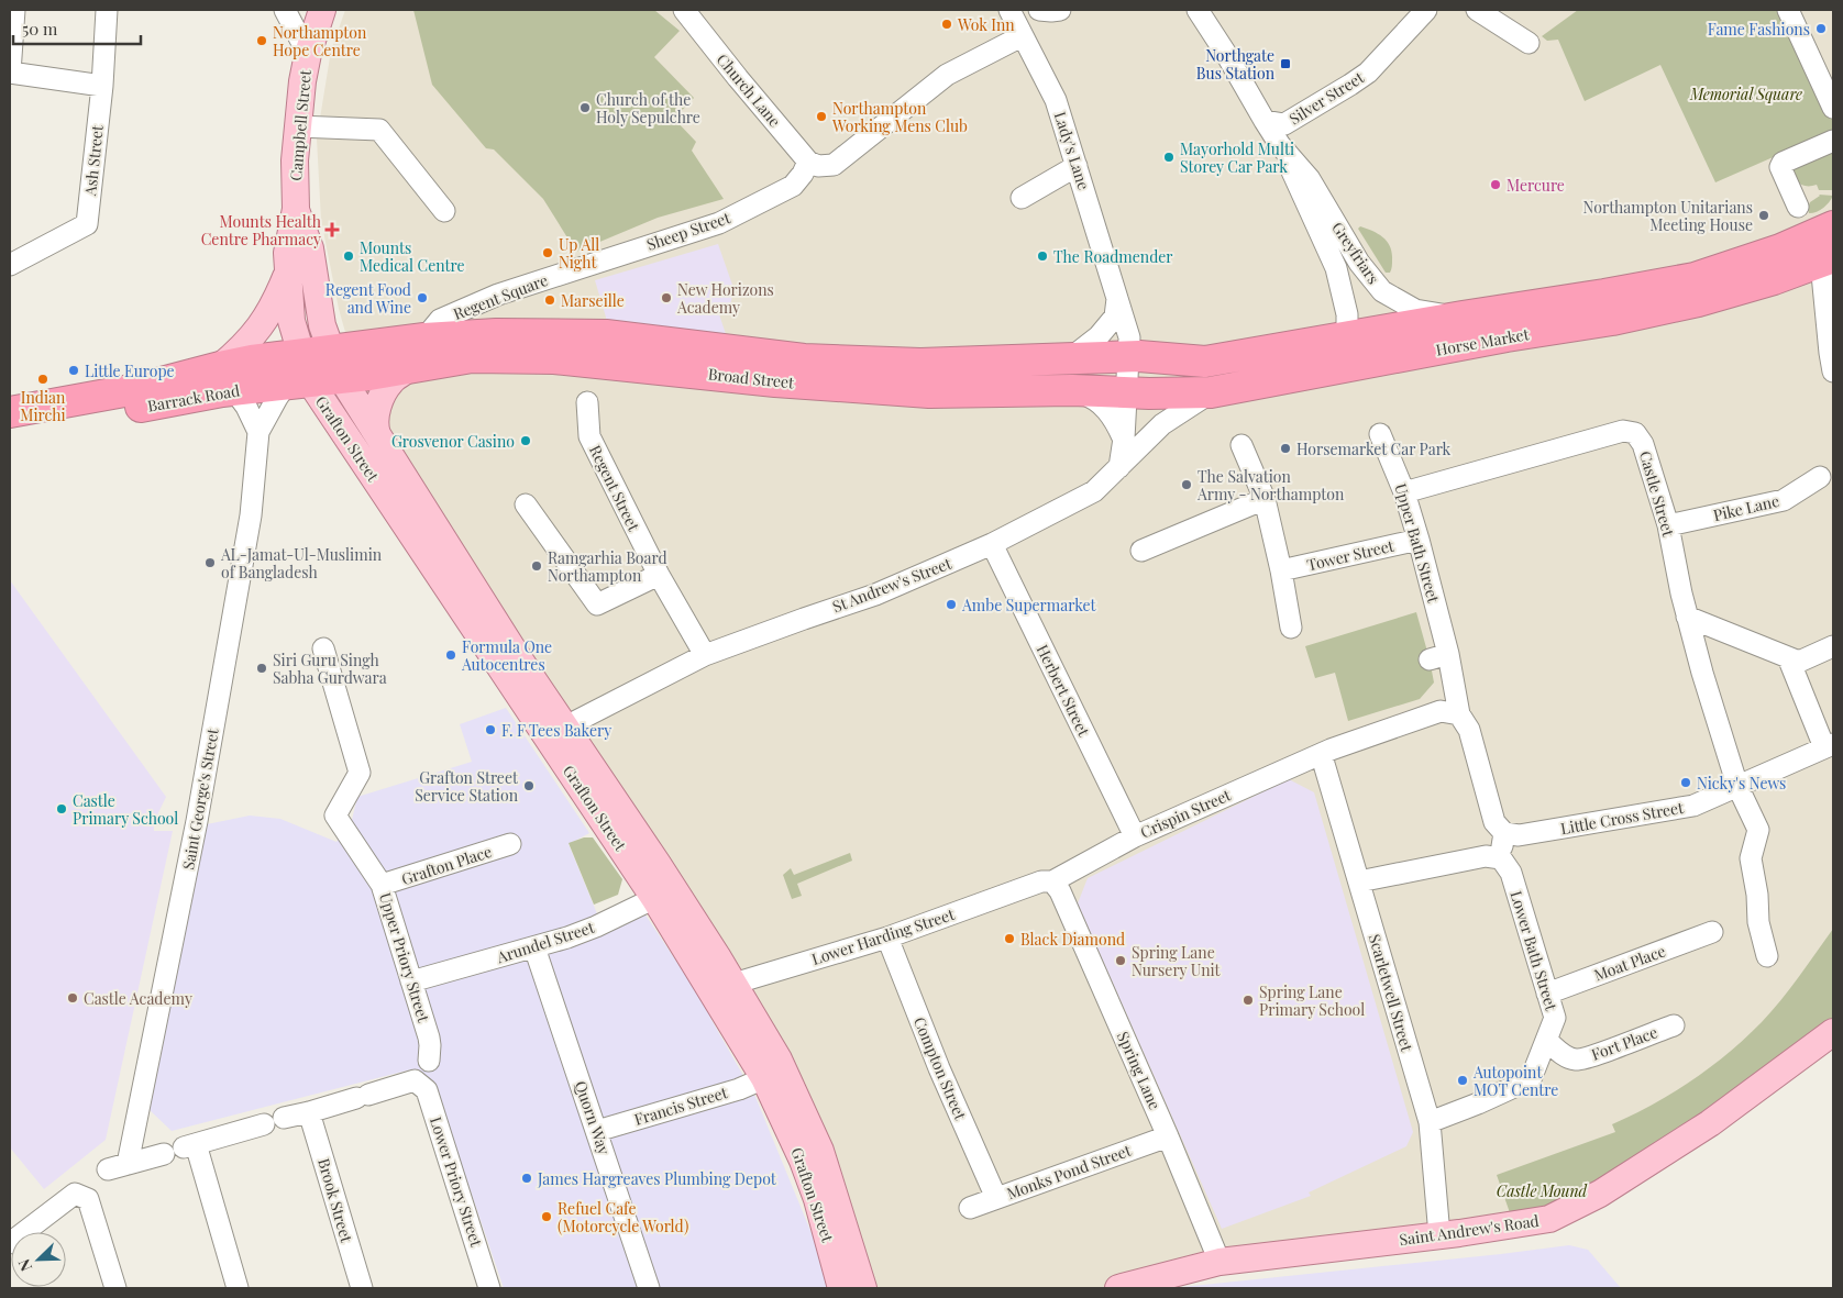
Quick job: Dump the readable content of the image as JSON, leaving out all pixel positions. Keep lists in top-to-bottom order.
{
  "streets": {
    "highway": ["Horse Market", "Broad Street", "Barrack Road"],
    "main road": ["Campbell Street", "Grafton Street", "Saint Andrew's Road"],
    "street": [
      "Church Lane",
      "Silver Street",
      "Lady's Lane",
      "Ash Street",
      "Sheep Street",
      "Greyfriars",
      "Regent Square",
      "Regent Street",
      "Castle Street",
      "Pike Lane",
      "Upper Bath Street",
      "Tower Street",
      "St Andrew's Street",
      "Herbert Street",
      "Saint George's Street",
      "Crispin Street",
      "Little Cross Street",
      "Grafton Place",
      "Lower Harding Street",
      "Arundel Street",
      "Lower Bath Street",
      "Upper Priory Street",
      "Moat Place",
      "Scarletwell Street",
      "Fort Place",
      "Compton Street",
      "Spring Lane",
      "Francis Street",
      "Quorn Way",
      "Monks Pond Street",
      "Lower Priory Street",
      "Brook Street"
    ]
  },
  "crossings": [
    ["Church Lane", "Sheep Street"],
    ["Silver Street", "Greyfriars"],
    ["Campbell Street", "Horse Market"],
    ["Campbell Street", "Broad Street"],
    ["Campbell Street", "Barrack Road"],
    ["Campbell Street", "Grafton Street"],
    ["Campbell Street", "Saint George's Street"],
    ["Lady's Lane", "Horse Market"],
    ["Lady's Lane", "Broad Street"],
    ["Lady's Lane", "St Andrew's Street"],
    ["Sheep Street", "Regent Square"],
    ["Greyfriars", "Horse Market"],
    ["Regent Square", "Horse Market"],
    ["Horse Market", "Broad Street"],
    ["Horse Market", "Barrack Road"],
    ["Horse Market", "Grafton Street"],
    ["Horse Market", "St Andrew's Street"],
    ["Broad Street", "Barrack Road"],
    ["Broad Street", "Grafton Street"],
    ["Barrack Road", "Grafton Street"],
    ["Barrack Road", "Saint George's Street"],
    ["Grafton Street", "St Andrew's Street"],
    ["Grafton Street", "Saint George's Street"],
    ["Grafton Street", "Lower Harding Street"],
    ["Grafton Street", "Arundel Street"],
    ["Grafton Street", "Francis Street"],
    ["Regent Street", "St Andrew's Street"],
    ["Castle Street", "Pike Lane"],
    ["Castle Street", "Upper Bath Street"],
    ["Castle Street", "Little Cross Street"],
    ["Upper Bath Street", "Tower Street"],
    ["Upper Bath Street", "Crispin Street"],
    ["Upper Bath Street", "Little Cross Street"],
    ["St Andrew's Street", "Herbert Street"],
    ["Herbert Street", "Crispin Street"],
    ["Crispin Street", "Lower Harding Street"],
    ["Crispin Street", "Scarletwell Street"],
    ["Crispin Street", "Spring Lane"],
    ["Grafton Place", "Upper Priory Street"],
    ["Lower Harding Street", "Compton Street"],
    ["Lower Harding Street", "Spring Lane"],
    ["Arundel Street", "Upper Priory Street"],
    ["Arundel Street", "Quorn Way"],
    ["Lower Bath Street", "Moat Place"],
    ["Lower Bath Street", "Scarletwell Street"],
    ["Lower Bath Street", "Fort Place"],
    ["Scarletwell Street", "Saint Andrew's Road"],
    ["Compton Street", "Monks Pond Street"],
    ["Spring Lane", "Monks Pond Street"],
    ["Spring Lane", "Saint Andrew's Road"],
    ["Francis Street", "Quorn Way"],
    ["Lower Priory Street", "Brook Street"]
  ],
  "parks": ["Memorial Square", "Castle Mound"],
  "places": {
    "other": [
      "Wok Inn",
      "Fame Fashions",
      "Northampton Hope Centre",
      "Church of the Holy Sepulchre",
      "Northampton Working Mens Club",
      "Mayorhold Multi Storey Car Park",
      "Mercure",
      "Northampton Unitarians Meeting House",
      "Up All Night",
      "Mounts Medical Centre",
      "The Roadmender",
      "Regent Food and Wine",
      "New Horizons Academy",
      "Marseille",
      "Little Europe",
      "Indian Mirchi",
      "Grosvenor Casino",
      "Horsemarket Car Park",
      "The Salvation Army - Northampton",
      "AL-Jamat-Ul-Muslimin of Bangladesh",
      "Ramgarhia Board Northampton",
      "Ambe Supermarket",
      "Formula One Autocentres",
      "Siri Guru Singh Sabha Gurdwara",
      "F. F Tees Bakery",
      "Nicky's News",
      "Grafton Street Service Station",
      "Castle Primary School",
      "Black Diamond",
      "Spring Lane Nursery Unit",
      "Castle Academy",
      "Spring Lane Primary School",
      "Autopoint MOT Centre",
      "James Hargreaves Plumbing Depot",
      "Refuel Cafe (Motorcycle World)"
    ],
    "transit": ["Northgate Bus Station"],
    "health": ["Mounts Health Centre Pharmacy"]
  },
  "scale_bar": "50 m",
  "north": "bottom left"
}
